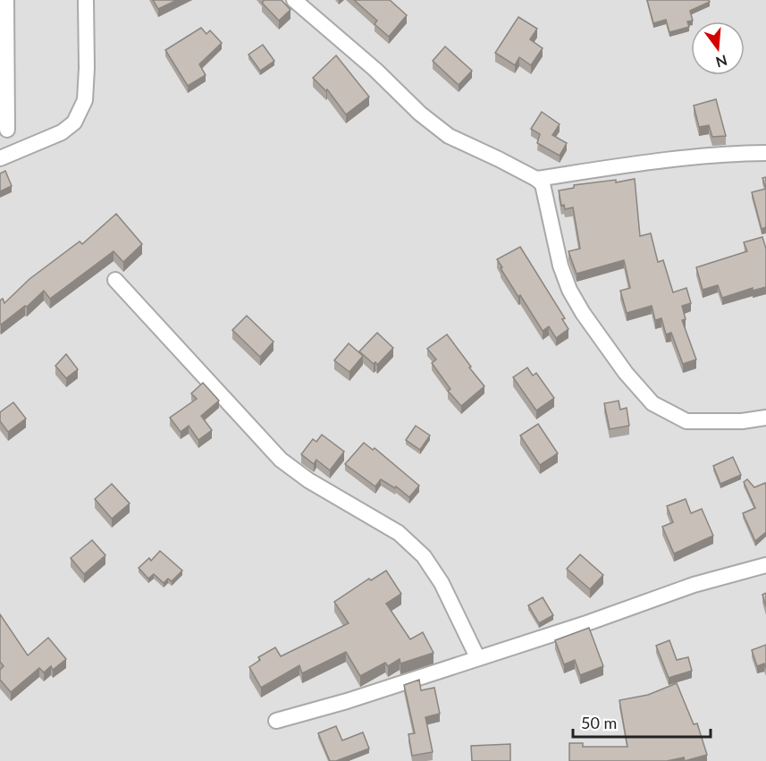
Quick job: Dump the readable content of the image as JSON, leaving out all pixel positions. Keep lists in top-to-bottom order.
{
  "scale_bar": "50 m",
  "north": "bottom"
}
